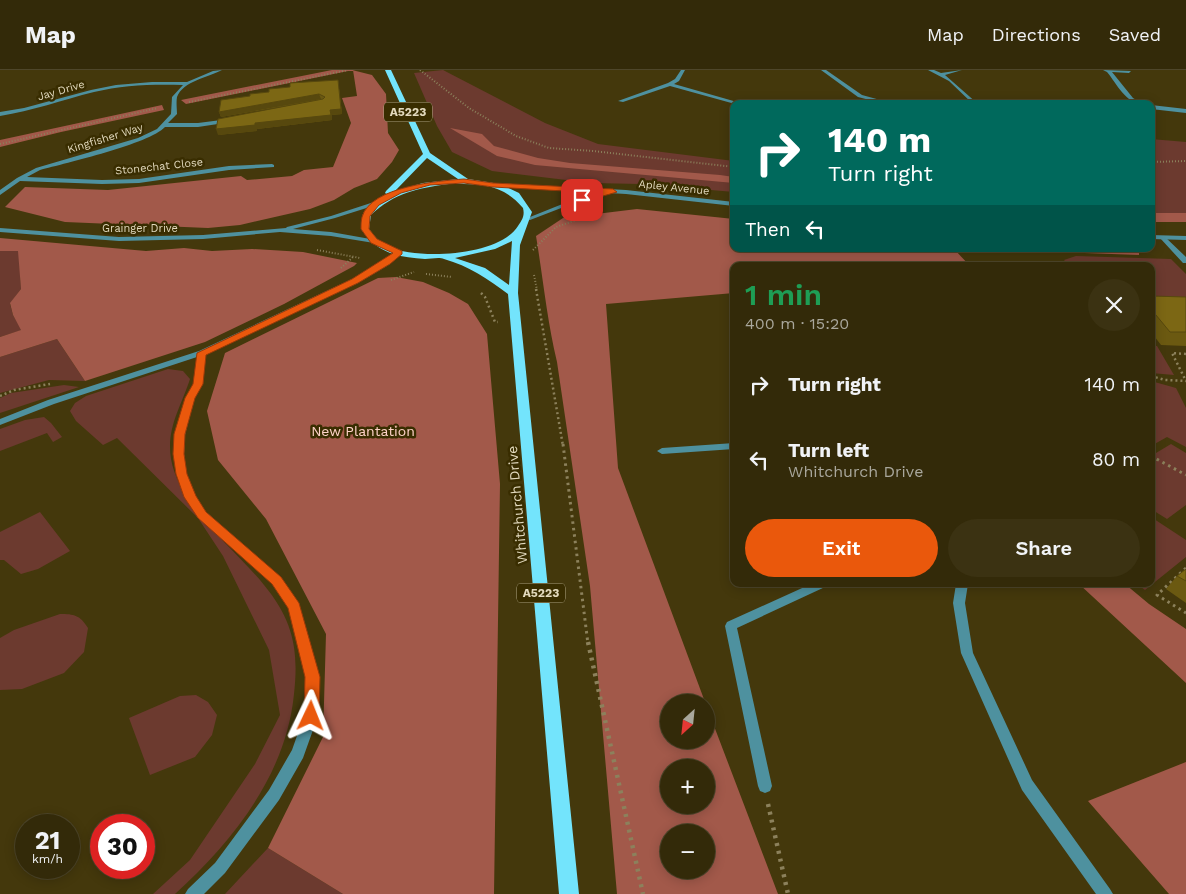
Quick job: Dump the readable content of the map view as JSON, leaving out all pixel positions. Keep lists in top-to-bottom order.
{
  "streets": {
    "main road": ["A5223", "Whitchurch Drive"],
    "street": [
      "Jay Drive",
      "Kingfisher Way",
      "Stonechat Close",
      "Apley Avenue",
      "Grainger Drive"
    ]
  },
  "crossings": [
    ["A5223", "Apley Avenue"],
    ["A5223", "Grainger Drive"],
    ["A5223", "Whitchurch Drive"],
    ["Kingfisher Way", "Stonechat Close"],
    ["Apley Avenue", "Whitchurch Drive"],
    ["Grainger Drive", "Whitchurch Drive"]
  ],
  "parks": ["New Plantation"],
  "north": "bottom left",
  "page": {
    "header": "Map",
    "nav": ["Map", "Directions", "Saved"],
    "turn": ["140 m", "Turn right"],
    "then": "Then",
    "heading": ["1 min", "400 m · 15:20"],
    "list": [
      {
        "name": "Turn right",
        "value": "140 m"
      },
      {
        "name": "Turn left",
        "note": "Whitchurch Drive",
        "value": "80 m"
      }
    ],
    "buttons": ["Exit", "Share"],
    "map_buttons": ["+", "−"],
    "speed": "21 km/h",
    "limit": "30"
  }
}
